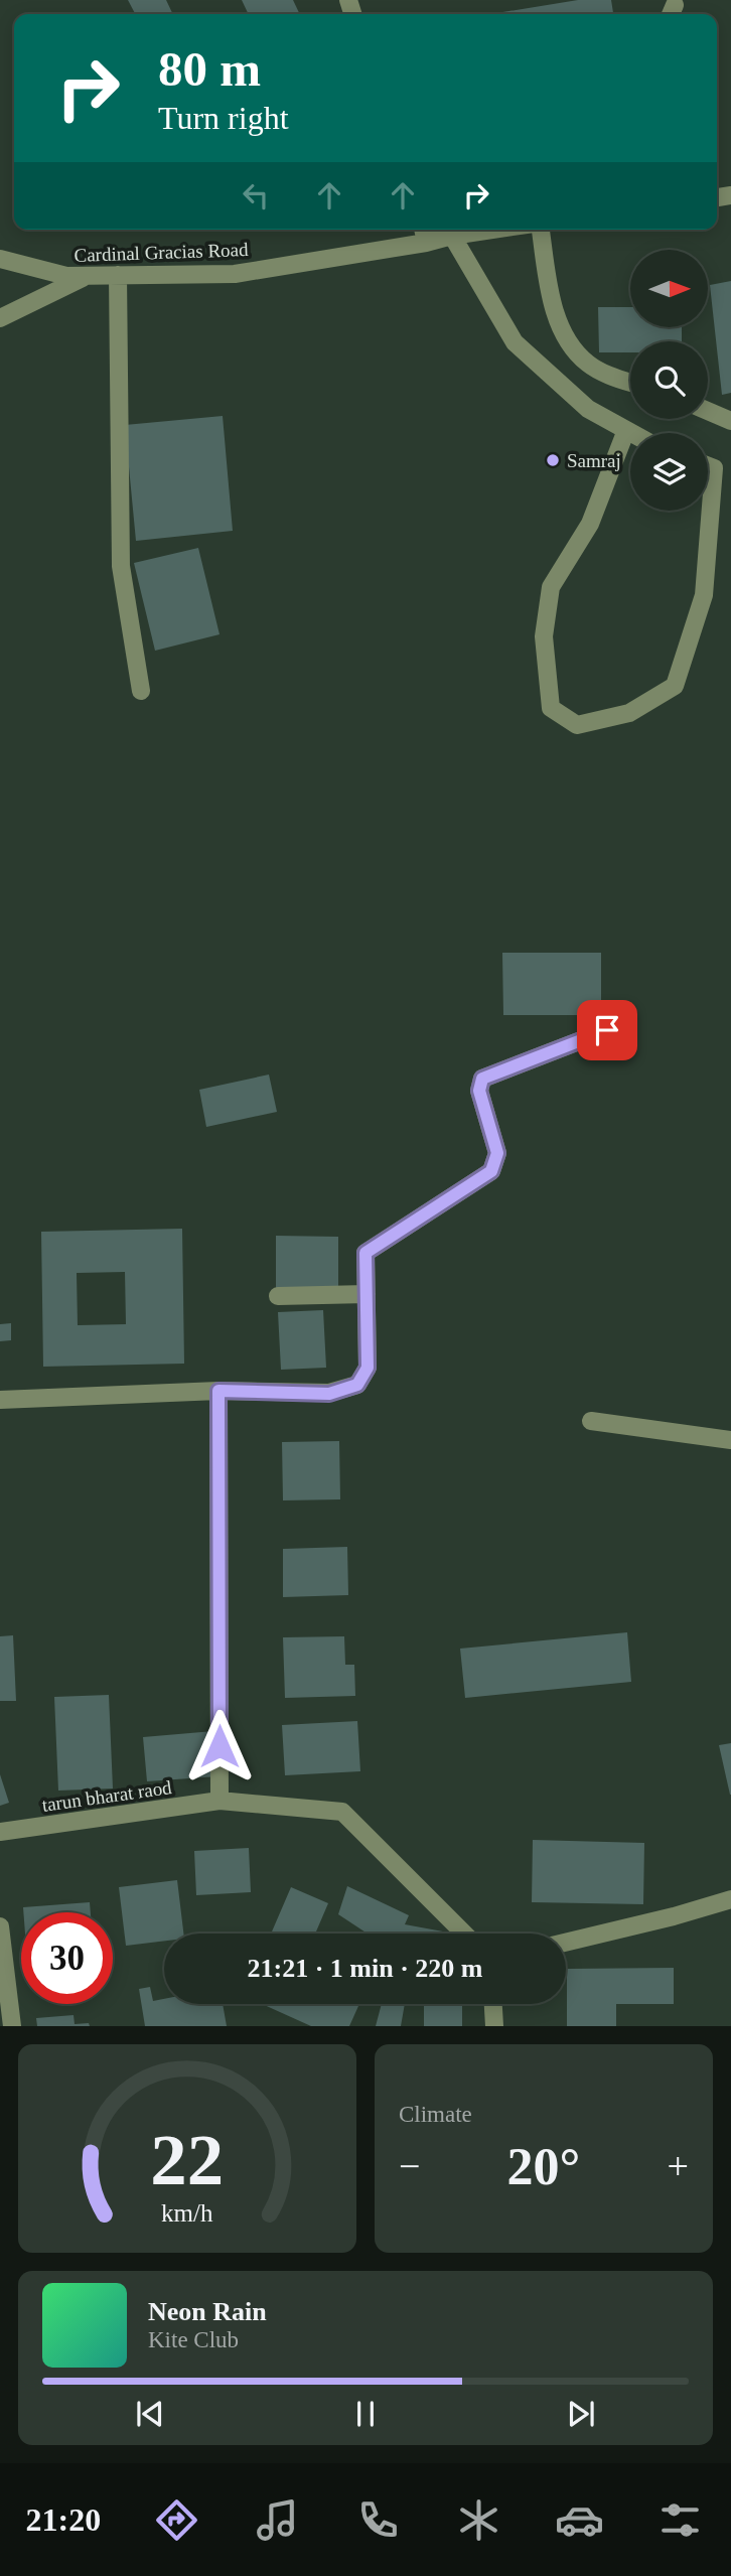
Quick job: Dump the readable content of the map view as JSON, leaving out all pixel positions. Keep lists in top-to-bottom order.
{
  "streets": {
    "street": ["Cardinal Gracias Road", "tarun bharat raod"]
  },
  "places": ["Samraj"],
  "north": "right",
  "page": {
    "turn": ["80 m", "Turn right"],
    "limit": "30",
    "trip": "21:21 · 1 min · 220 m",
    "tile": "Climate",
    "heat": ["−", "20°", "+"],
    "song": ["Neon Rain", "Kite Club"],
    "tabs": "21:20",
    "gauge": ["22", "km/h"]
  }
}
